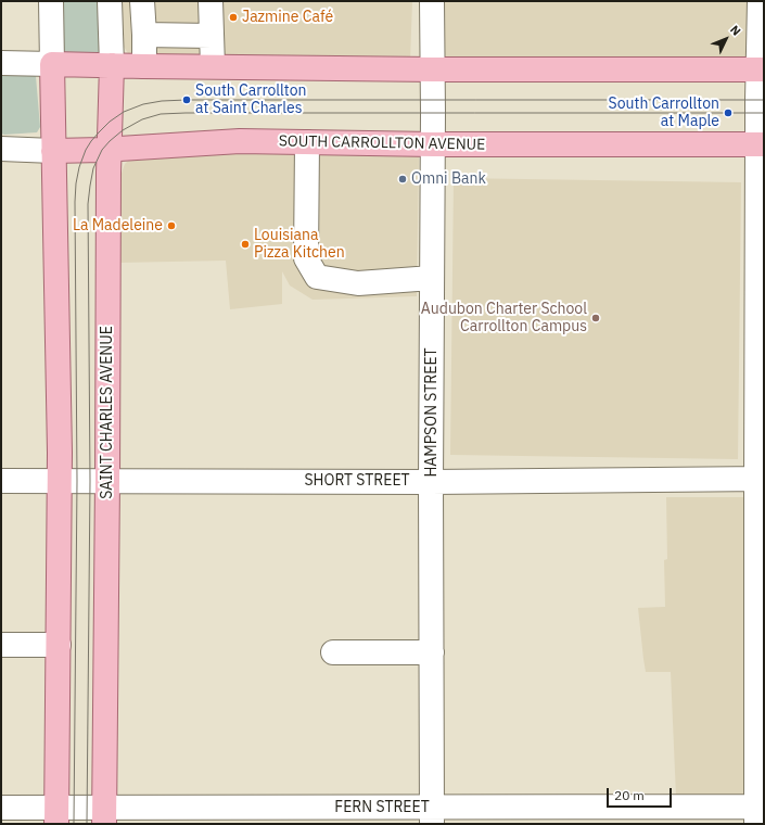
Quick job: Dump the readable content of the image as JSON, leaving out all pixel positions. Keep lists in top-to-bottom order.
{
  "streets": {
    "main road": ["SOUTH CARROLLTON AVENUE", "SAINT CHARLES AVENUE"],
    "street": ["HAMPSON STREET", "SHORT STREET", "FERN STREET"]
  },
  "crossings": [
    ["SOUTH CARROLLTON AVENUE", "SAINT CHARLES AVENUE"],
    ["SOUTH CARROLLTON AVENUE", "HAMPSON STREET"],
    ["SAINT CHARLES AVENUE", "SHORT STREET"],
    ["SAINT CHARLES AVENUE", "FERN STREET"],
    ["HAMPSON STREET", "SHORT STREET"],
    ["HAMPSON STREET", "FERN STREET"]
  ],
  "places": [
    "Jazmine Café",
    "South Carrollton at Saint Charles",
    "South Carrollton at Maple",
    "Omni Bank",
    "La Madeleine",
    "Louisiana Pizza Kitchen",
    "Audubon Charter School Carrollton Campus"
  ],
  "scale_bar": "20 m",
  "north": "top right"
}
